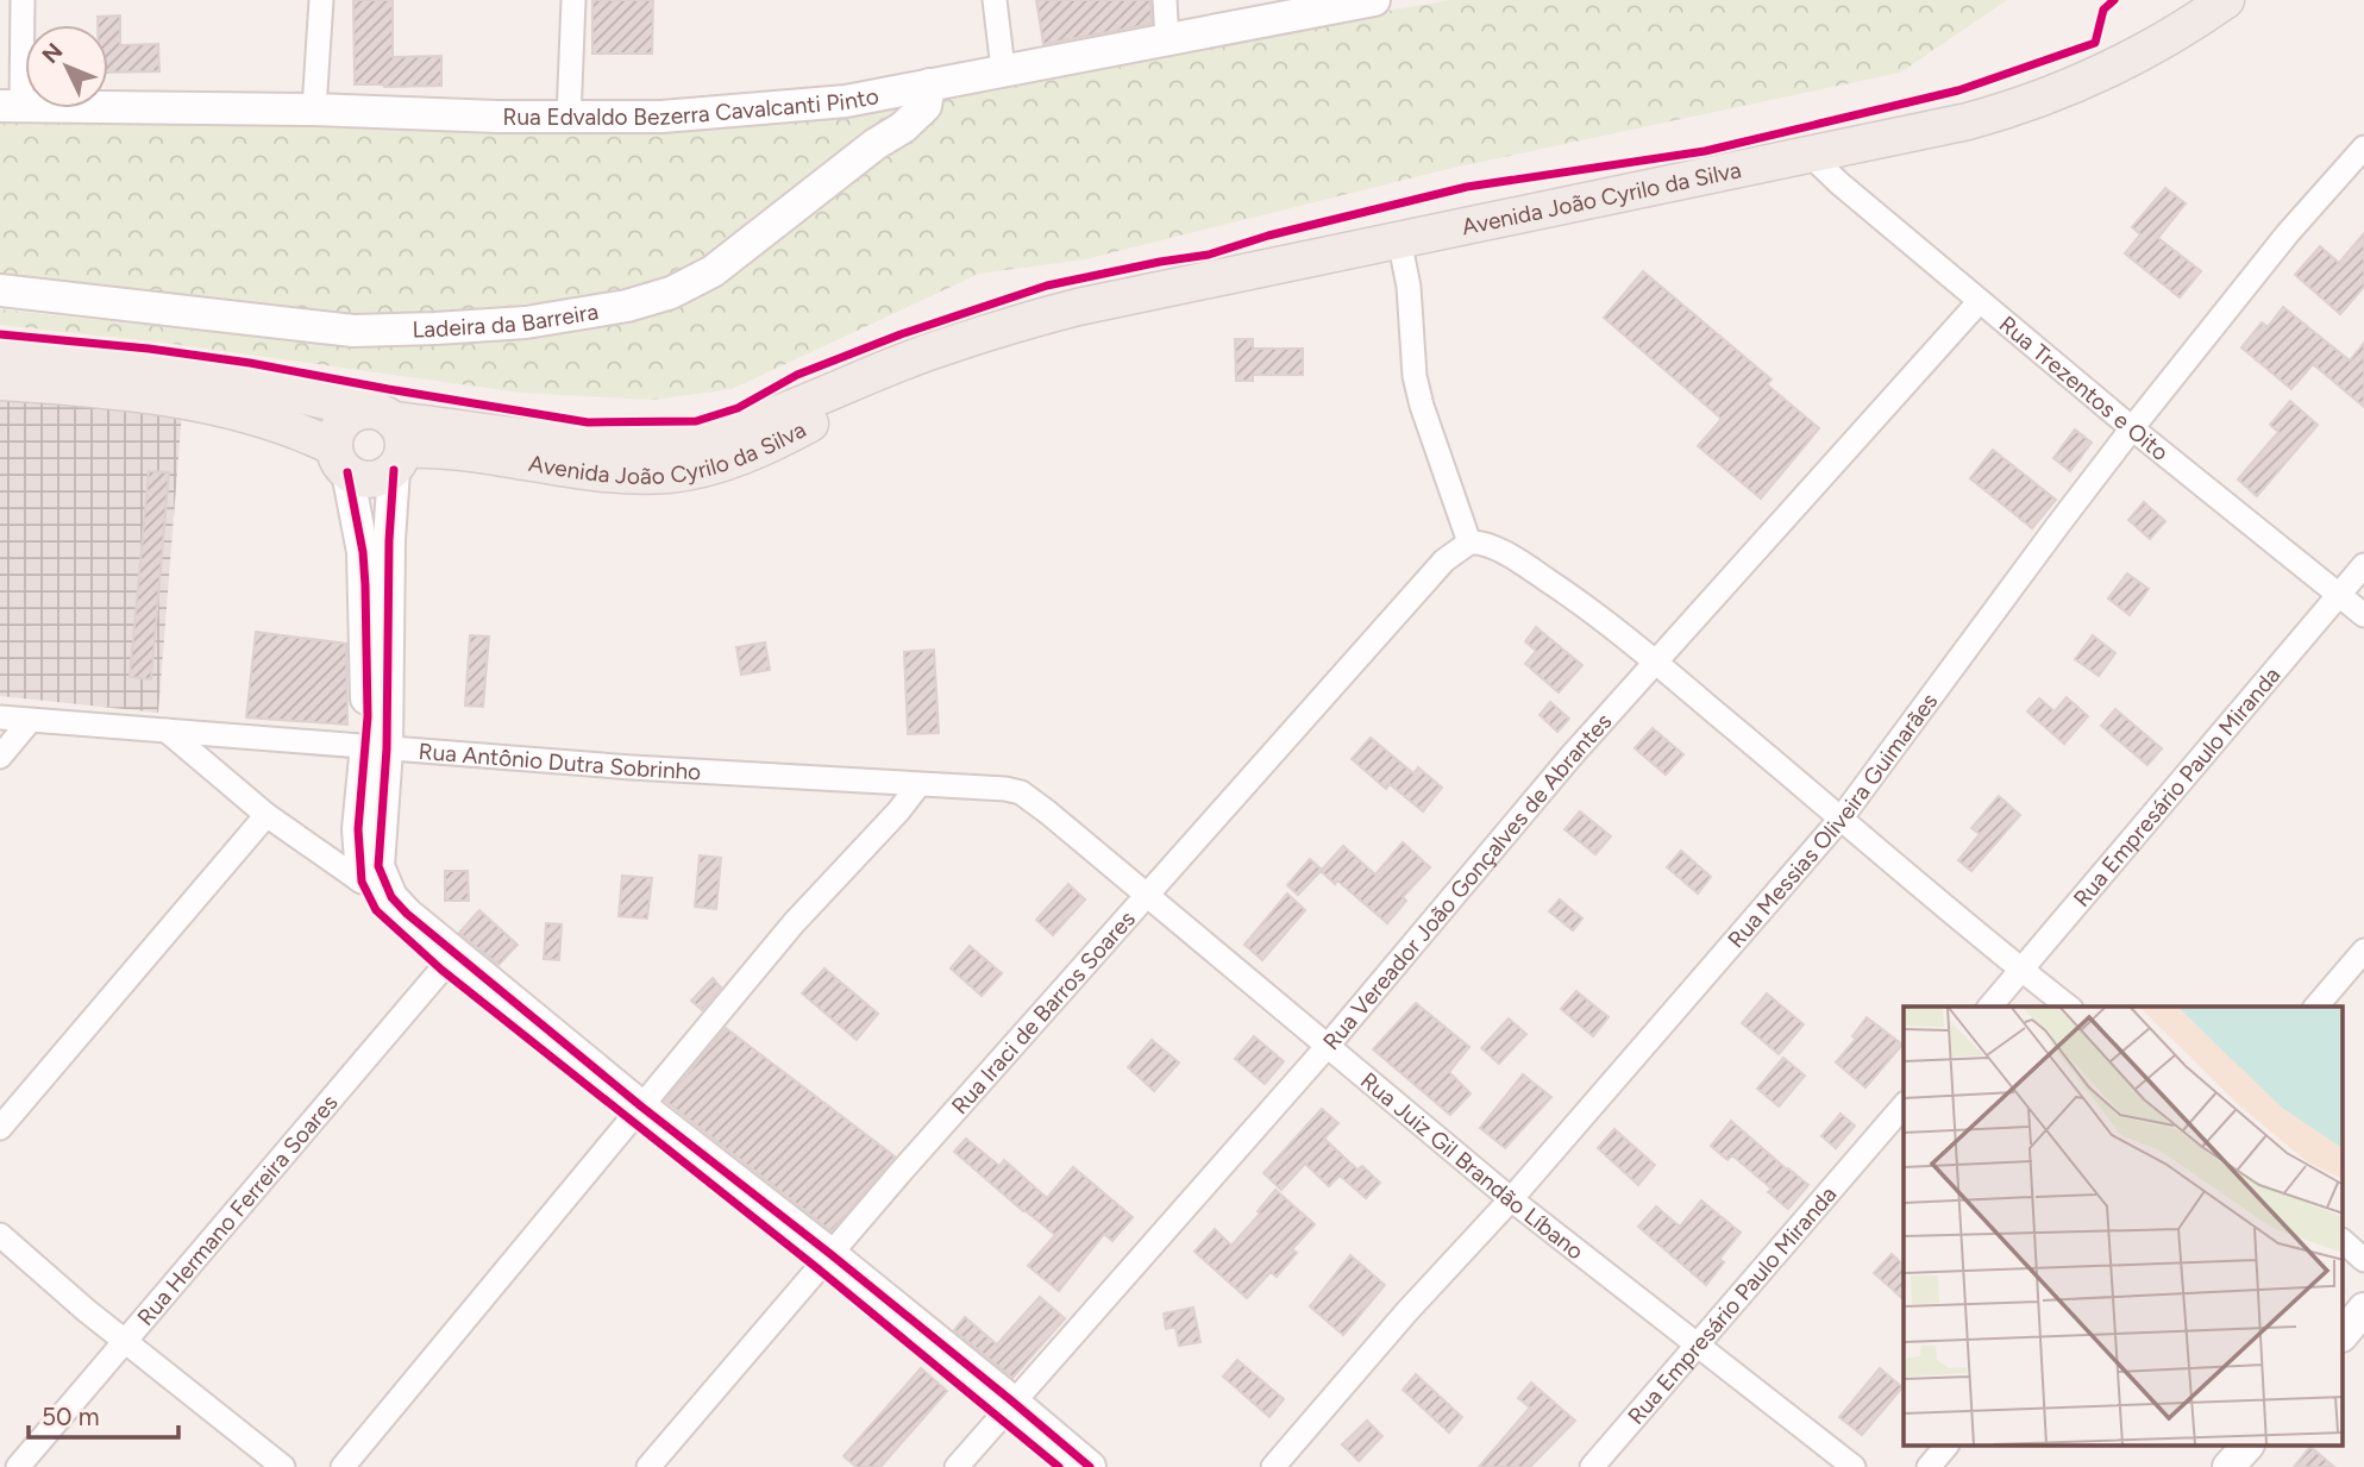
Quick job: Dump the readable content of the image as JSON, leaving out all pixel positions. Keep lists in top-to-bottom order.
{
  "streets": {
    "main road": ["Rua Edvaldo Bezerra Cavalcanti Pinto", "Avenida João Cyrilo da Silva", "Ladeira da Barreira"],
    "street": [
      "Rua Trezentos e Oito",
      "Rua Antônio Dutra Sobrinho",
      "Rua Empresário Paulo Miranda",
      "Rua Messias Oliveira Guimarães",
      "Rua Vereador João Gonçalves de Abrantes",
      "Rua Iraci de Barros Soares",
      "Rua Juiz Gil Brandão Líbano",
      "Rua Hermano Ferreira Soares"
    ]
  },
  "crossings": [
    ["Rua Edvaldo Bezerra Cavalcanti Pinto", "Ladeira da Barreira"],
    ["Avenida João Cyrilo da Silva", "Rua Trezentos e Oito"],
    ["Rua Trezentos e Oito", "Rua Empresário Paulo Miranda"],
    ["Rua Trezentos e Oito", "Rua Messias Oliveira Guimarães"],
    ["Rua Trezentos e Oito", "Rua Vereador João Gonçalves de Abrantes"],
    ["Rua Antônio Dutra Sobrinho", "Rua Juiz Gil Brandão Líbano"],
    ["Rua Empresário Paulo Miranda", "Rua Juiz Gil Brandão Líbano"],
    ["Rua Messias Oliveira Guimarães", "Rua Juiz Gil Brandão Líbano"],
    ["Rua Vereador João Gonçalves de Abrantes", "Rua Juiz Gil Brandão Líbano"],
    ["Rua Iraci de Barros Soares", "Rua Juiz Gil Brandão Líbano"]
  ],
  "scale_bar": "50 m",
  "north": "top left"
}
